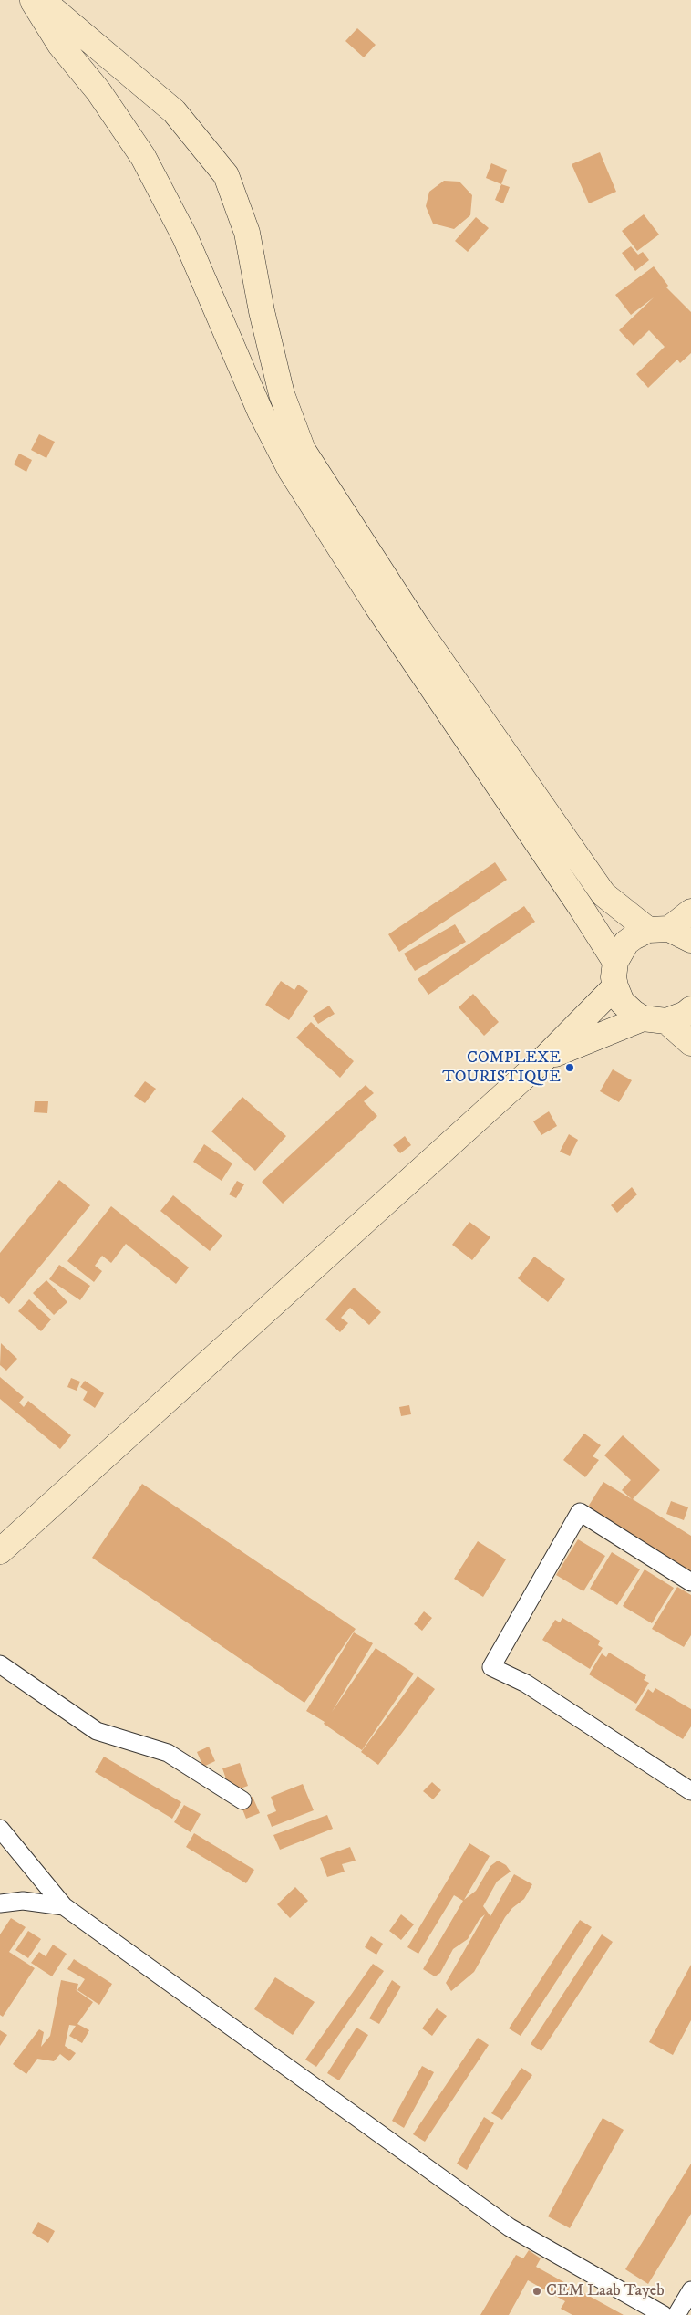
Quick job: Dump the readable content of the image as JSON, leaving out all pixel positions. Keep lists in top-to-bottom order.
{
  "places": ["COMPLEXE TOURISTIQUE", "CEM Laab Tayeb"]
}
